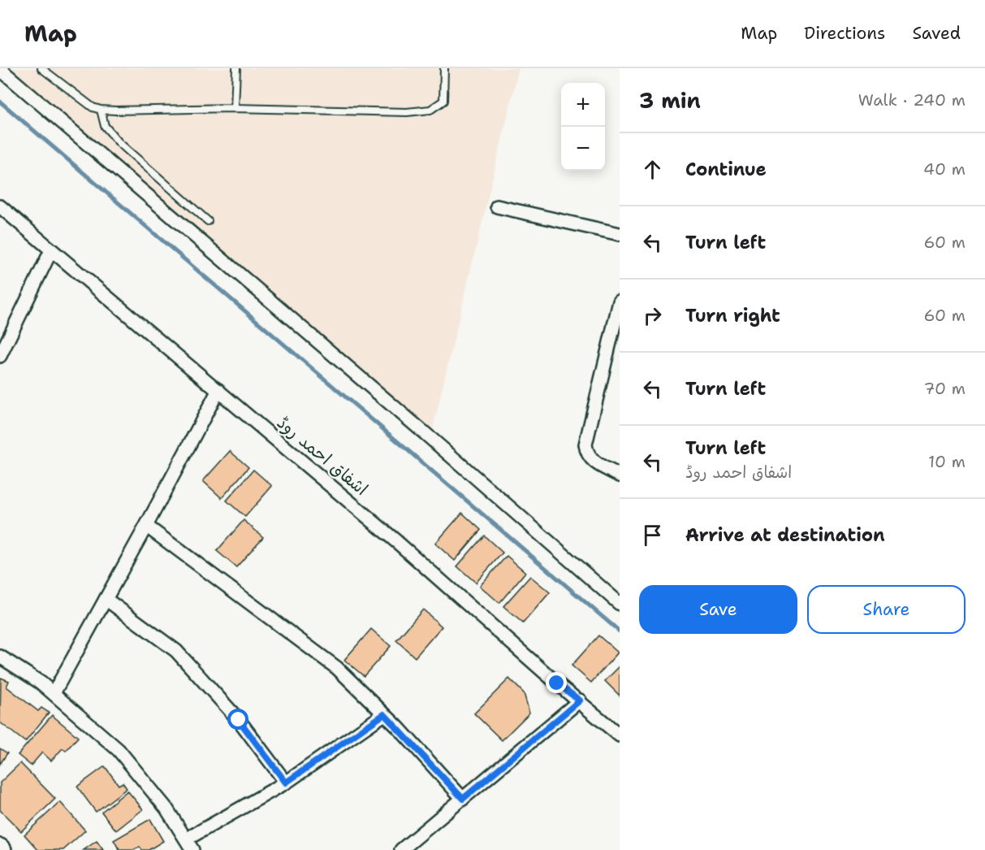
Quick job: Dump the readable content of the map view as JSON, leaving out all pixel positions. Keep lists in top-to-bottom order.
{
  "streets": {
    "street": ["اشفاق احمد روڈ"]
  },
  "page": {
    "header": "Map",
    "nav": ["Map", "Directions", "Saved"],
    "heading": ["3 min", "Walk · 240 m"],
    "map_buttons": ["+", "−"],
    "list": [
      ["Continue", "40 m"],
      ["Turn left", "60 m"],
      ["Turn right", "60 m"],
      ["Turn left", "70 m"],
      ["Turn left", "اشفاق احمد روڈ", "10 m"],
      "Arrive at destination"
    ],
    "buttons": ["Save", "Share"]
  }
}
